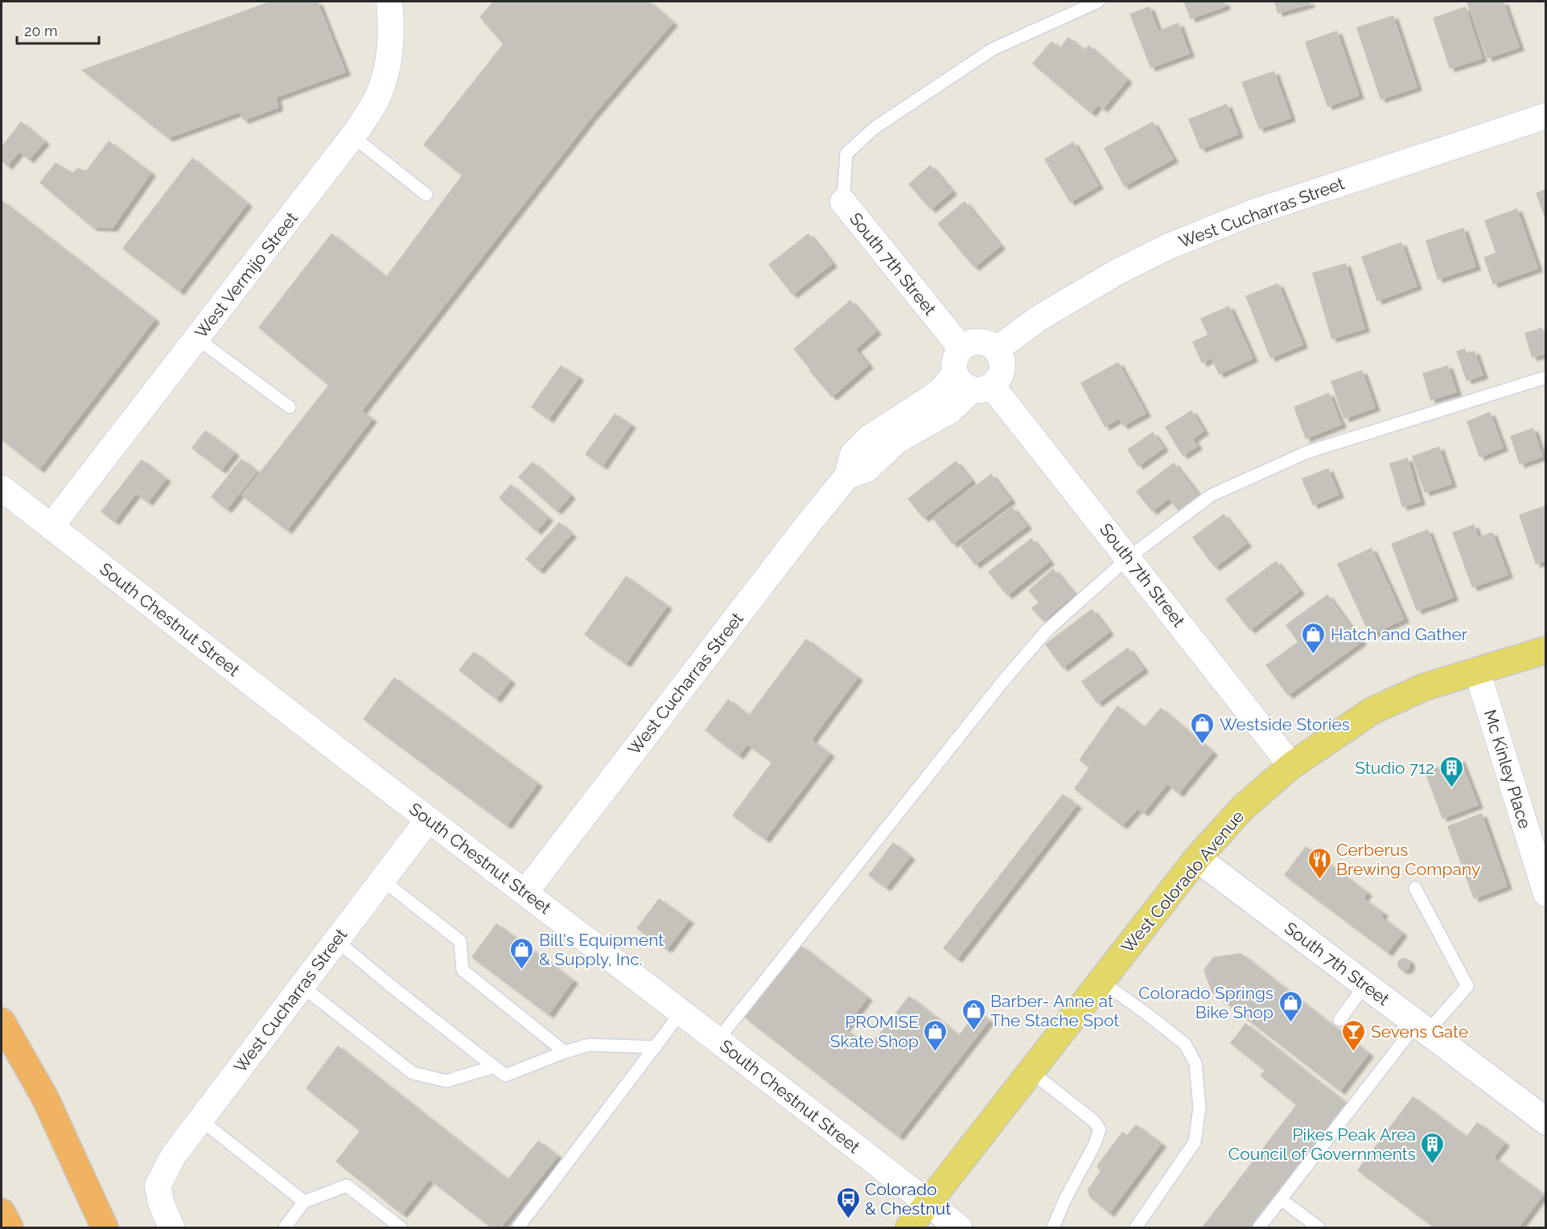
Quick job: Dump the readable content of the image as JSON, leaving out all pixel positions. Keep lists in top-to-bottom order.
{
  "streets": {
    "main road": ["West Colorado Avenue"],
    "street": [
      "West Cucharras Street",
      "South 7th Street",
      "West Vermijo Street",
      "South Chestnut Street",
      "Mc Kinley Place"
    ]
  },
  "crossings": [
    ["West Cucharras Street", "South 7th Street"],
    ["West Cucharras Street", "South Chestnut Street"],
    ["South 7th Street", "West Colorado Avenue"],
    ["West Vermijo Street", "South Chestnut Street"],
    ["South Chestnut Street", "West Colorado Avenue"],
    ["Mc Kinley Place", "West Colorado Avenue"]
  ],
  "places": {
    "shop": [
      "Hatch and Gather",
      "Westside Stories",
      "Bill's Equipment & Supply, Inc.",
      "Colorado Springs Bike Shop",
      "Barber- Anne at The Stache Spot",
      "PROMISE Skate Shop"
    ],
    "building": ["Studio 712", "Pikes Peak Area Council of Governments"],
    "restaurant": ["Cerberus Brewing Company"],
    "bar": ["Sevens Gate"],
    "bus stop": ["Colorado & Chestnut"]
  },
  "scale_bar": "20 m"
}
